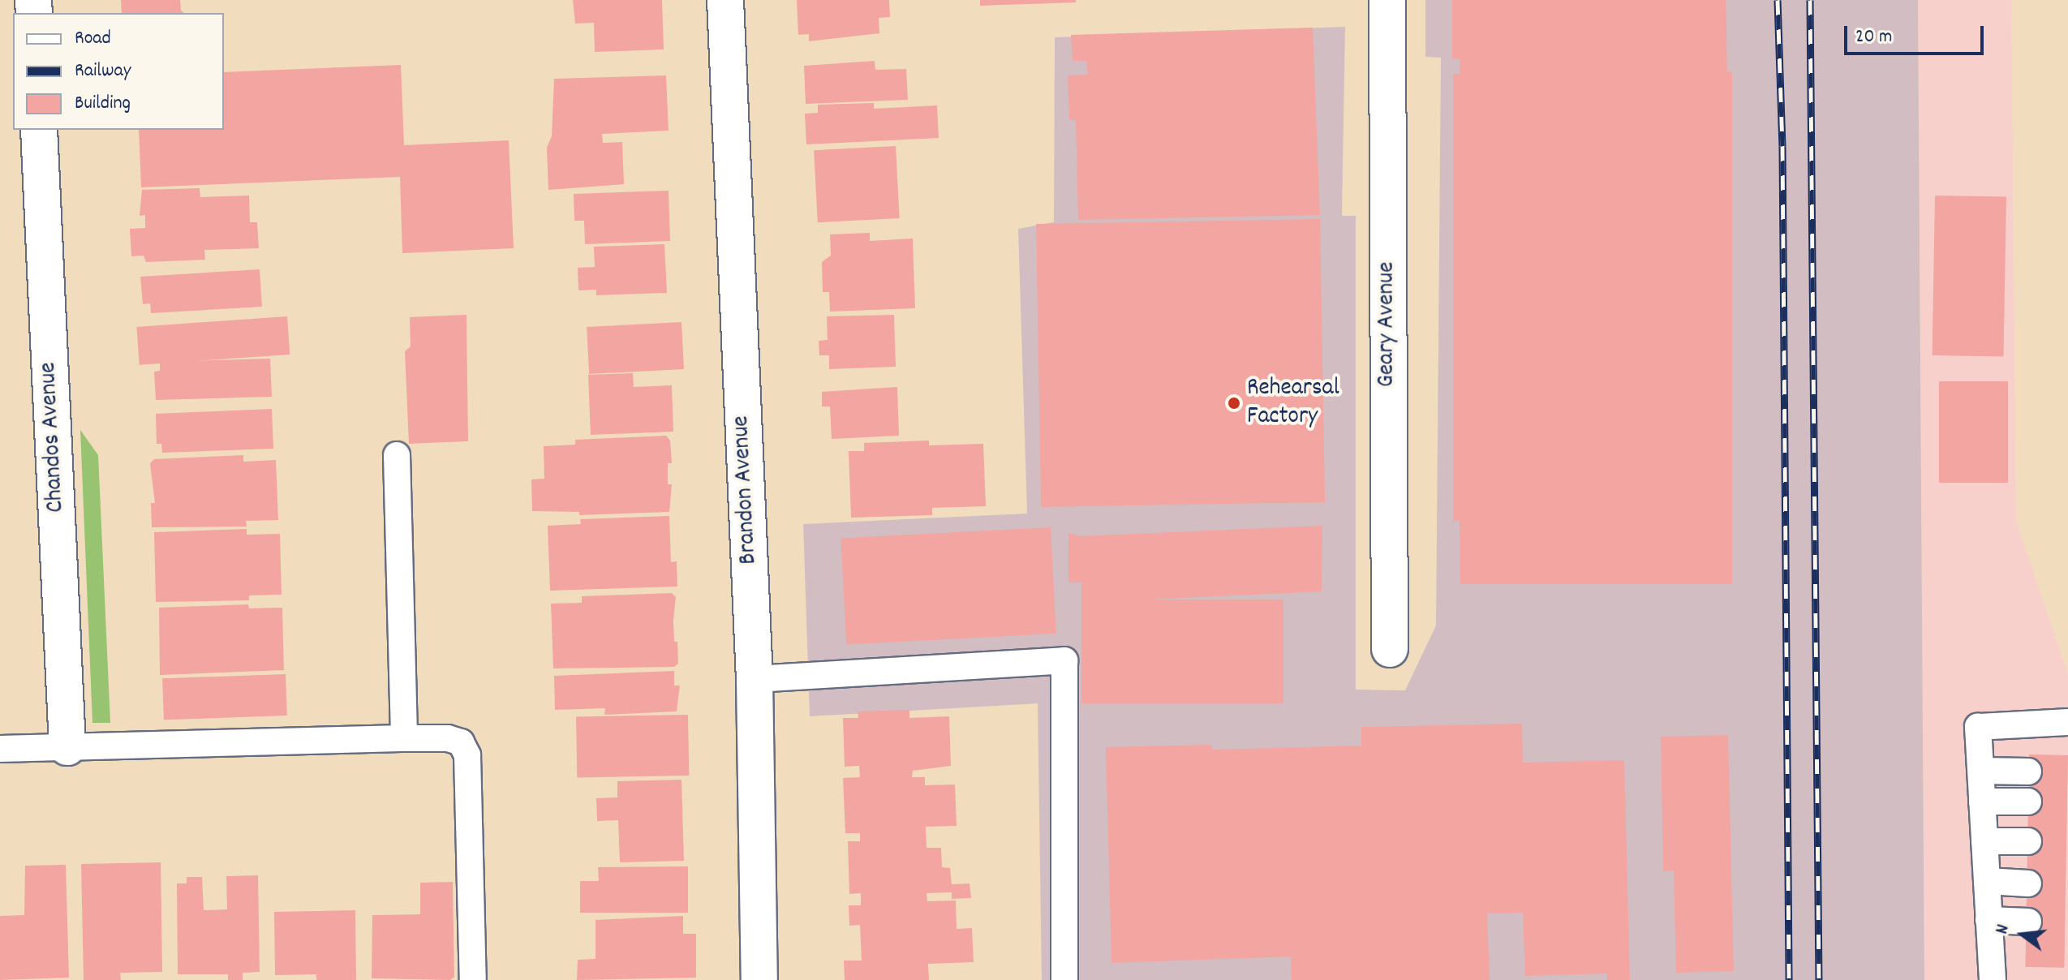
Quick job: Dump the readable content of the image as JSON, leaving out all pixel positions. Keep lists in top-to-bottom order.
{
  "streets": {
    "street": ["Geary Avenue", "Chandos Avenue", "Brandon Avenue"]
  },
  "places": ["Rehearsal Factory"],
  "legend": ["Road", "Railway", "Building"],
  "scale_bar": "20 m",
  "north": "left"
}
